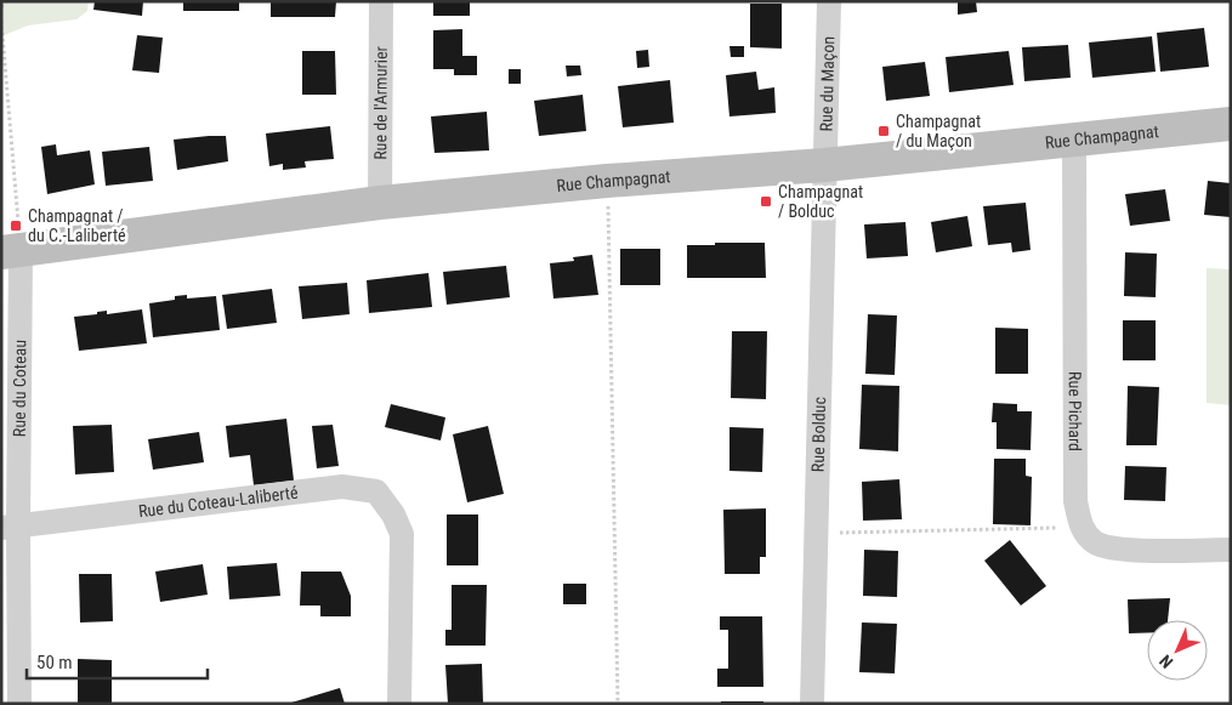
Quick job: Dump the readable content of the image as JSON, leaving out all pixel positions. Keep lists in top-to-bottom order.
{
  "streets": {
    "street": [
      "Rue du Maçon",
      "Rue de l'Armurier",
      "Rue Champagnat",
      "Rue du Coteau",
      "Rue Pichard",
      "Rue Bolduc",
      "Rue du Coteau-Laliberté"
    ]
  },
  "crossings": [
    ["Rue du Maçon", "Rue Champagnat"],
    ["Rue du Maçon", "Rue Bolduc"],
    ["Rue de l'Armurier", "Rue Champagnat"],
    ["Rue Champagnat", "Rue du Coteau"],
    ["Rue Champagnat", "Rue Pichard"],
    ["Rue Champagnat", "Rue Bolduc"],
    ["Rue du Coteau", "Rue du Coteau-Laliberté"]
  ],
  "places": {
    "transit": ["Champagnat / du Maçon", "Champagnat / Bolduc", "Champagnat / du C.-Laliberté"]
  },
  "scale_bar": "50 m",
  "north": "bottom left"
}
